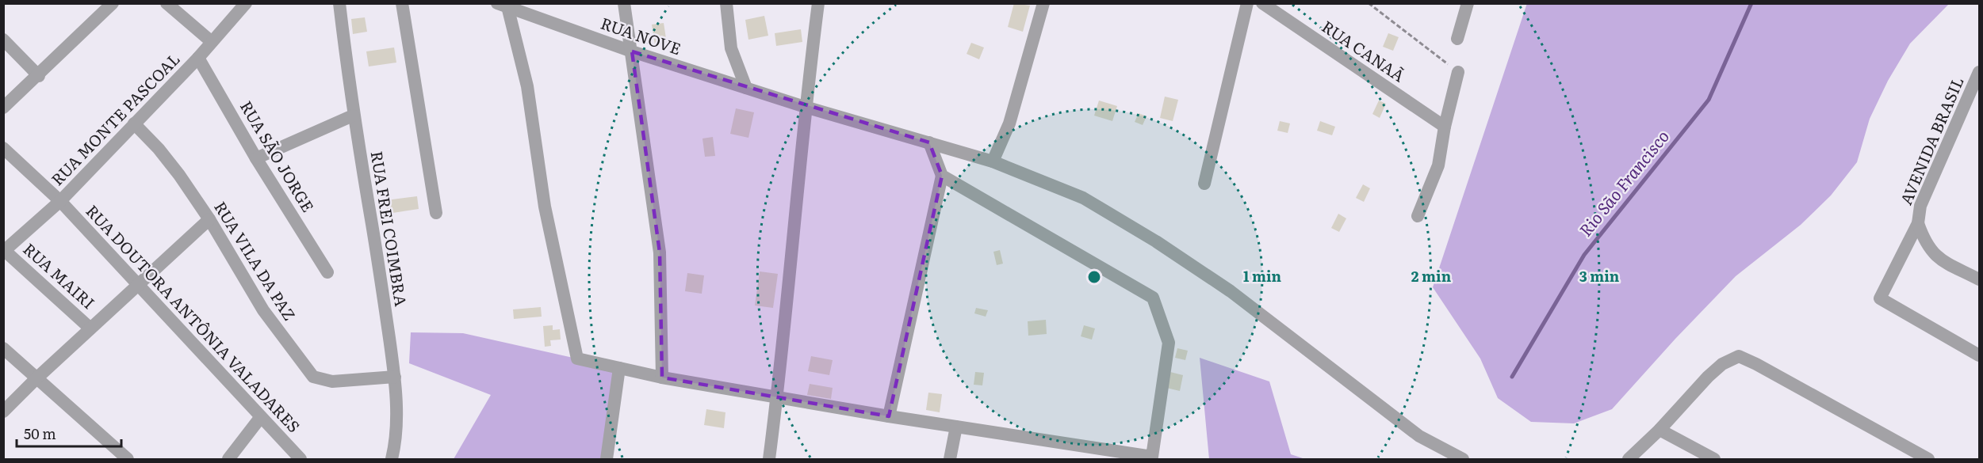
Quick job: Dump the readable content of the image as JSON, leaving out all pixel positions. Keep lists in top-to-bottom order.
{
  "streets": {
    "street": [
      "RUA NOVE",
      "RUA CANAÃ",
      "RUA MONTE PASCOAL",
      "AVENIDA BRASIL",
      "RUA SÃO JORGE",
      "RUA FREI COIMBRA",
      "RUA VILA DA PAZ",
      "RUA MAIRI",
      "RUA DOUTORA ANTÔNIA VALADARES"
    ]
  },
  "crossings": [
    ["RUA MONTE PASCOAL", "RUA SÃO JORGE"],
    ["RUA MONTE PASCOAL", "RUA VILA DA PAZ"],
    ["RUA MONTE PASCOAL", "RUA MAIRI"],
    ["RUA MONTE PASCOAL", "RUA DOUTORA ANTÔNIA VALADARES"],
    ["RUA FREI COIMBRA", "RUA VILA DA PAZ"]
  ],
  "water": ["Rio São Francisco"],
  "scale_bar": "50 m",
  "rings": ["1 min", "2 min", "3 min"]
}
